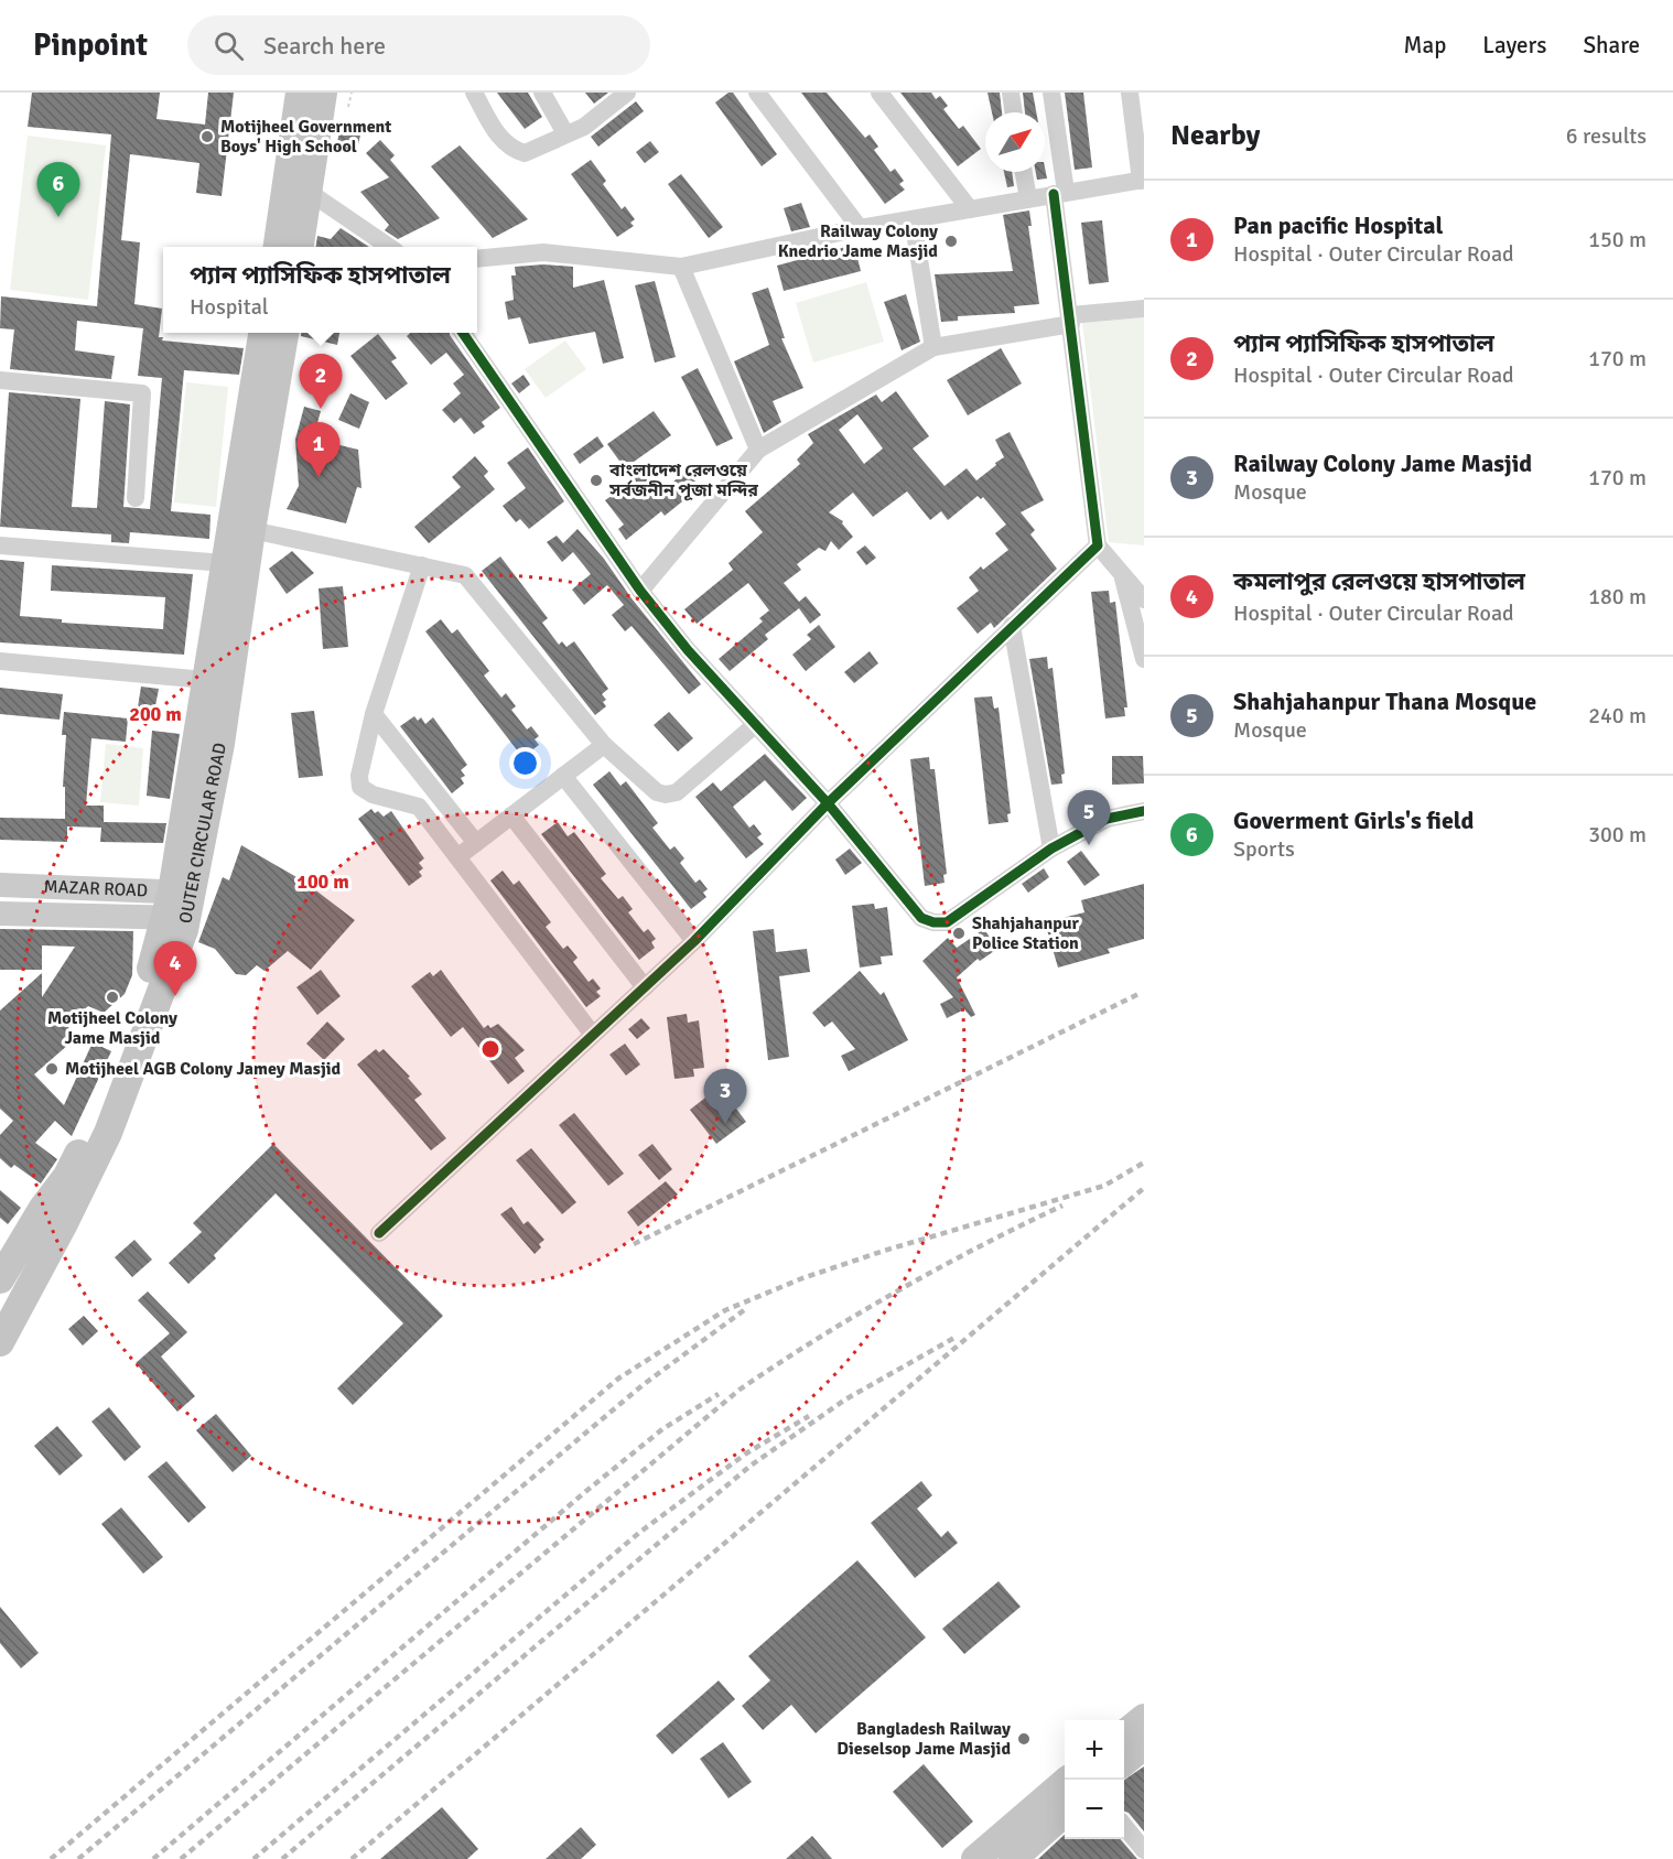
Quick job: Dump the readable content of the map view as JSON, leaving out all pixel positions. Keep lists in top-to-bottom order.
{
  "streets": {
    "main road": ["OUTER CIRCULAR ROAD", "MAZAR ROAD"]
  },
  "crossings": [
    ["OUTER CIRCULAR ROAD", "MAZAR ROAD"]
  ],
  "places": [
    "Motijheel Government Boys' High School",
    "Railway Colony Knedrio Jame Masjid",
    "বাংলাদেশ রেলওয়ে সর্বজনীন পূজা মন্দির",
    "Shahjahanpur Police Station",
    "Motijheel Colony Jame Masjid",
    "Motijheel AGB Colony Jamey Masjid",
    "Bangladesh Railway Dieselsop Jame Masjid"
  ],
  "north": "top right",
  "page": {
    "header": "Pinpoint",
    "search": "Search here",
    "nav": ["Map", "Layers", "Share"],
    "heading": ["Nearby", "6 results"],
    "pins": [
      "6",
      "2",
      "1",
      "5",
      "4",
      "3"
    ],
    "list": [
      {
        "mark": "1",
        "name": "Pan pacific Hospital",
        "note": "Hospital · Outer Circular Road",
        "value": "150 m"
      },
      {
        "mark": "2",
        "name": "প্যান প্যাসিফিক হাসপাতাল",
        "note": "Hospital · Outer Circular Road",
        "value": "170 m"
      },
      {
        "mark": "3",
        "name": "Railway Colony Jame Masjid",
        "note": "Mosque",
        "value": "170 m"
      },
      {
        "mark": "4",
        "name": "কমলাপুর রেলওয়ে হাসপাতাল",
        "note": "Hospital · Outer Circular Road",
        "value": "180 m"
      },
      {
        "mark": "5",
        "name": "Shahjahanpur Thana Mosque",
        "note": "Mosque",
        "value": "240 m"
      },
      {
        "mark": "6",
        "name": "Goverment Girls's field",
        "note": "Sports",
        "value": "300 m"
      }
    ],
    "popup": ["প্যান প্যাসিফিক হাসপাতাল", "Hospital"],
    "map_buttons": ["+", "−"]
  },
  "rings": ["200 m", "100 m"]
}
